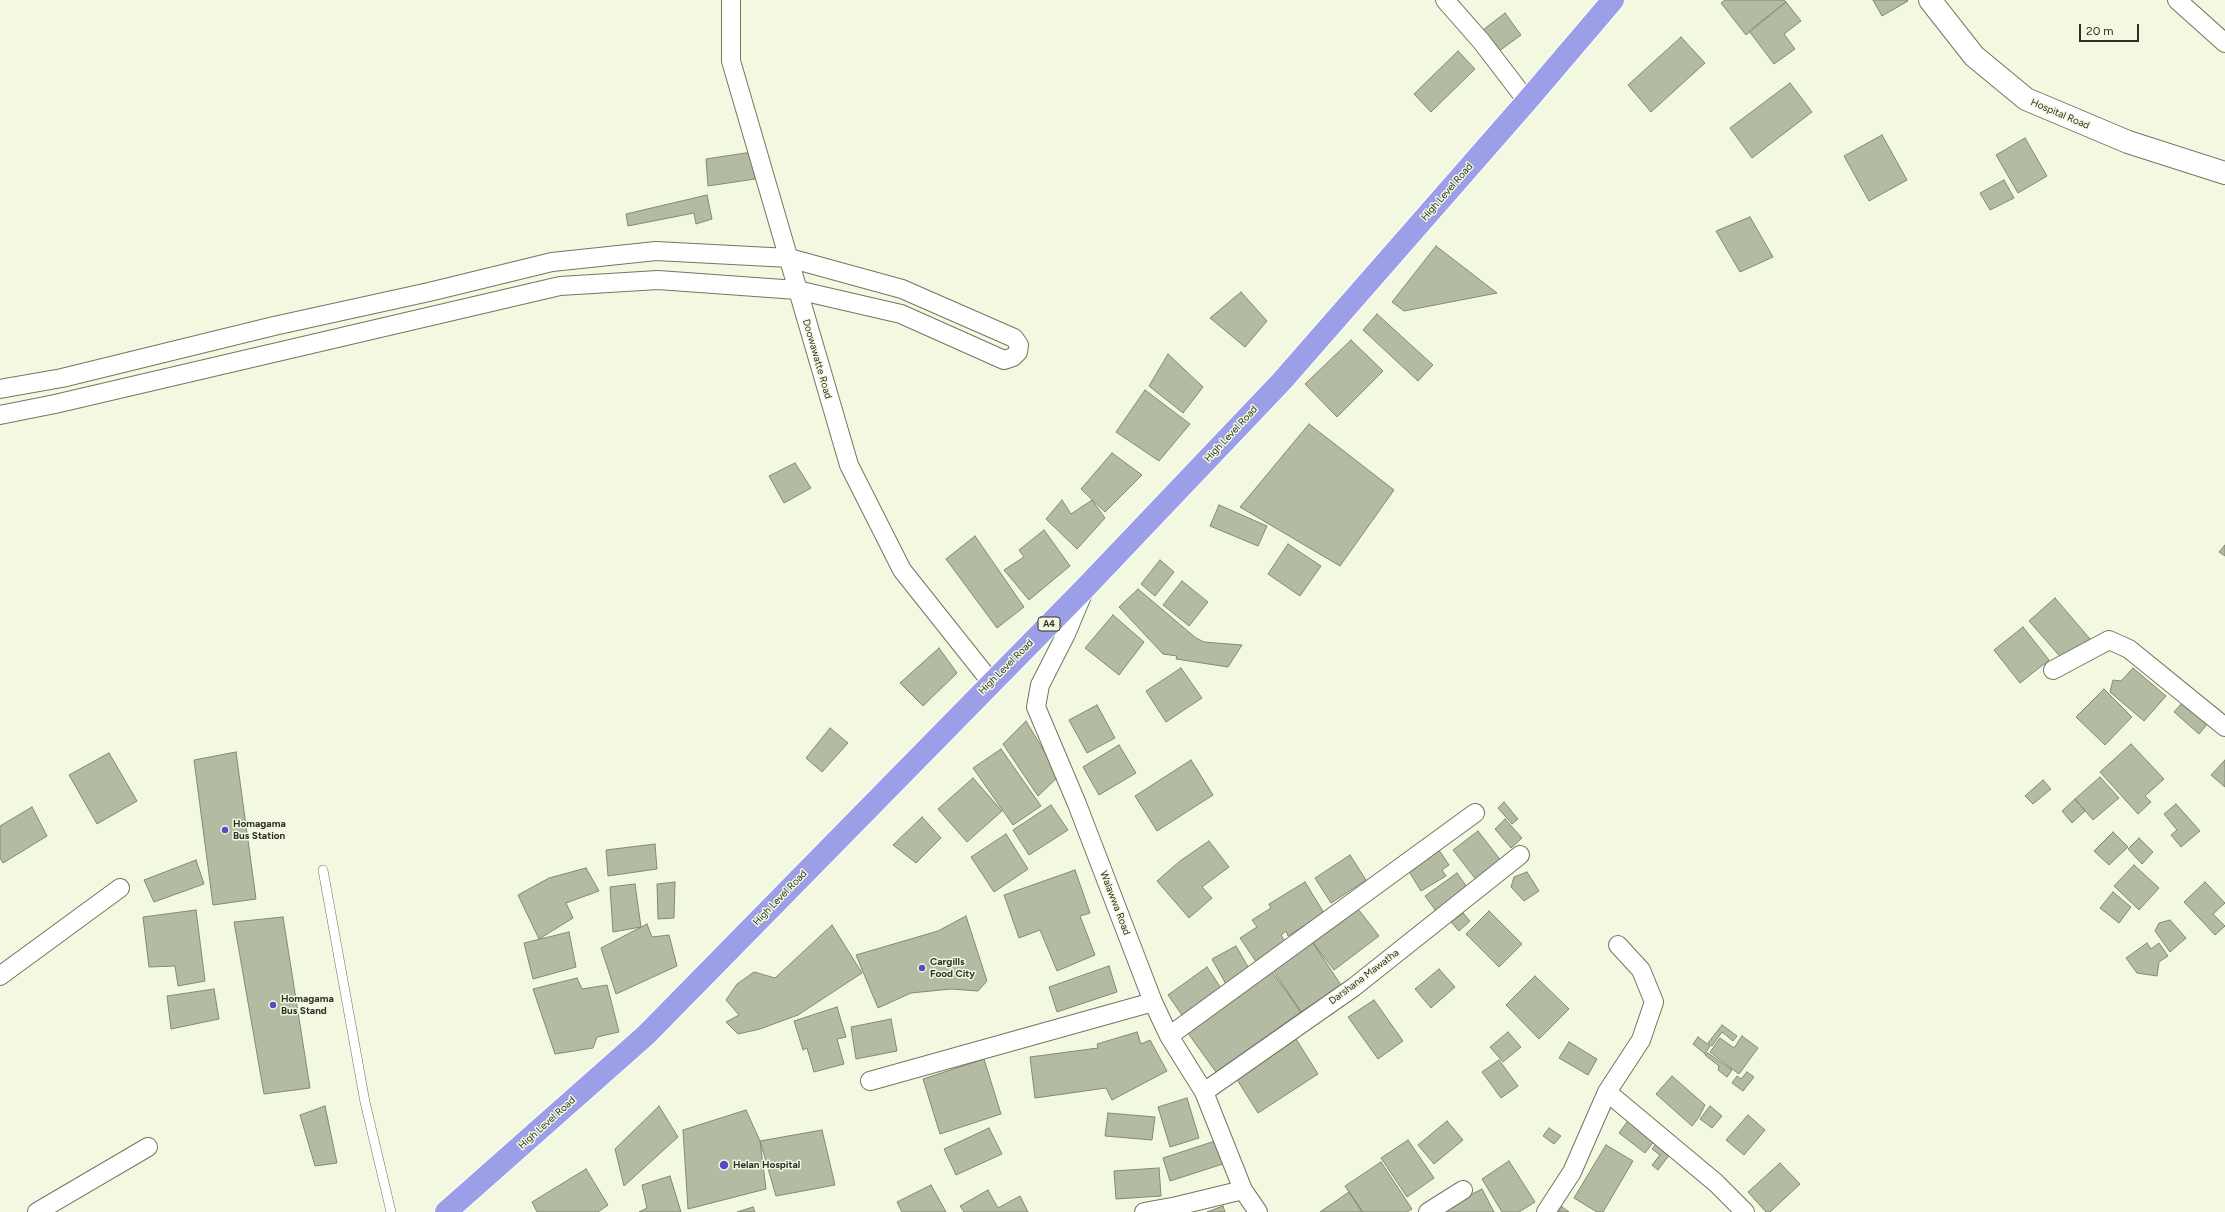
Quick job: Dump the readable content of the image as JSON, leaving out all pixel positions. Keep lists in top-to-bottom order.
{
  "streets": {
    "highway": ["High Level Road", "A4"],
    "street": [
      "Hospital Road",
      "Doowawatte Road",
      "Walawwa Road",
      "Darshana Mawatha"
    ]
  },
  "crossings": [
    ["High Level Road", "Doowawatte Road"],
    ["High Level Road", "Walawwa Road"],
    ["Walawwa Road", "Darshana Mawatha"]
  ],
  "places": [
    "Homagama Bus Station",
    "Cargills Food City",
    "Homagama Bus Stand",
    "Helan Hospital"
  ],
  "scale_bar": "20 m"
}
